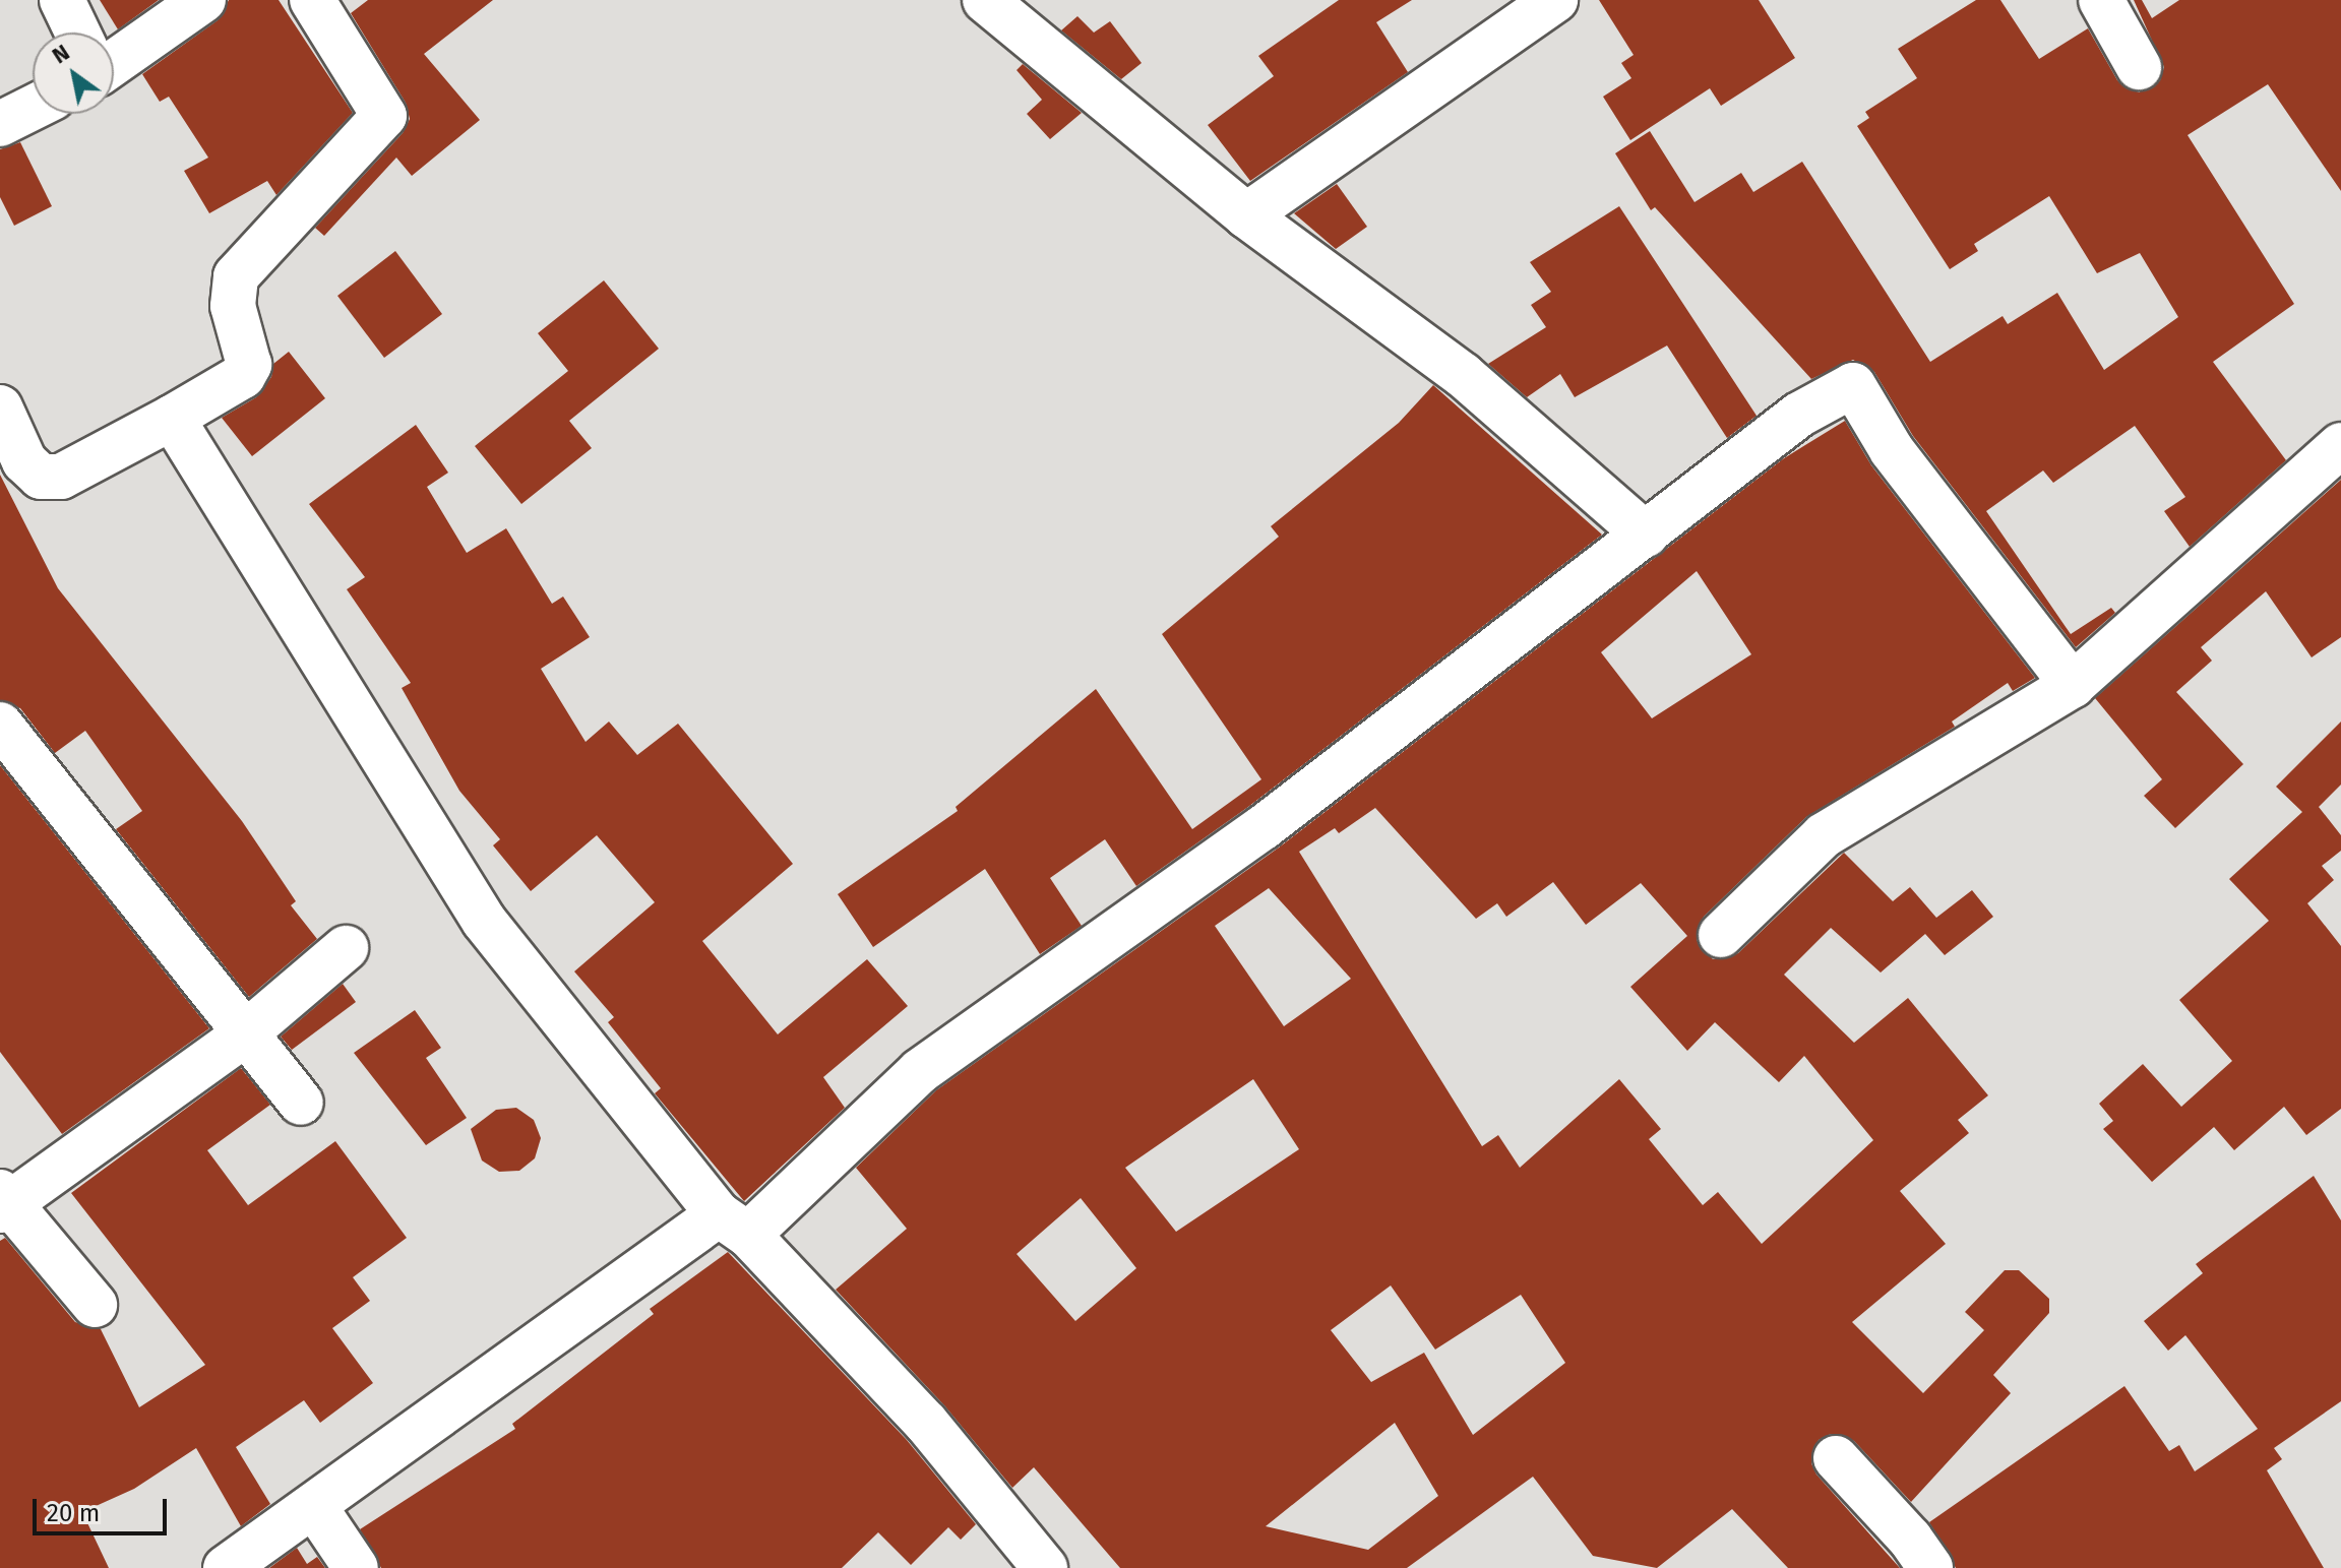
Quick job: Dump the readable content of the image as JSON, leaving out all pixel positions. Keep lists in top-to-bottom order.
{
  "scale_bar": "20 m",
  "north": "top left"
}
